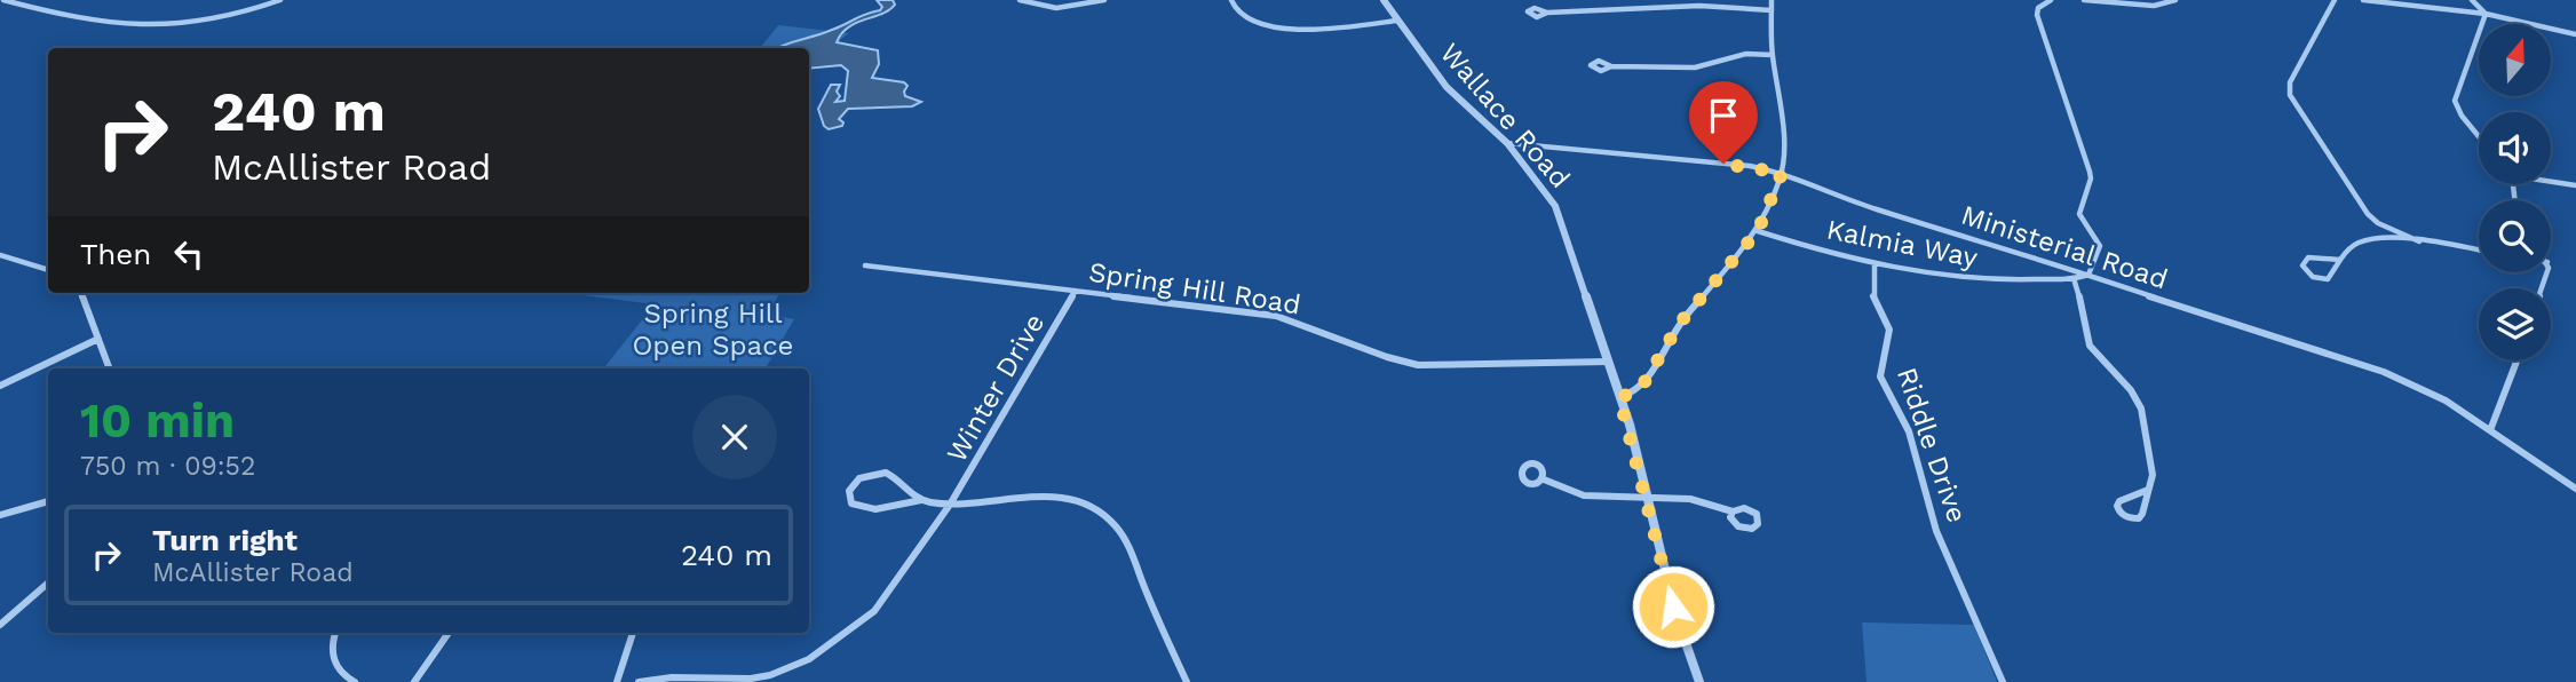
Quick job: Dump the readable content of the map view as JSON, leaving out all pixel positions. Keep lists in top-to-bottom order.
{
  "streets": {
    "street": [
      "Wallace Road",
      "Kalmia Way",
      "Ministerial Road",
      "Spring Hill Road",
      "Winter Drive",
      "Riddle Drive"
    ]
  },
  "crossings": [
    ["Wallace Road", "Ministerial Road"],
    ["Wallace Road", "Spring Hill Road"],
    ["Kalmia Way", "Ministerial Road"],
    ["Kalmia Way", "Riddle Drive"],
    ["Spring Hill Road", "Winter Drive"]
  ],
  "parks": ["Spring Hill Open Space"],
  "north": "top",
  "page": {
    "turn": ["240 m", "McAllister Road"],
    "then": "Then",
    "heading": ["10 min", "750 m · 09:52"],
    "list": [
      {
        "name": "Turn right",
        "note": "McAllister Road",
        "value": "240 m"
      }
    ]
  }
}
